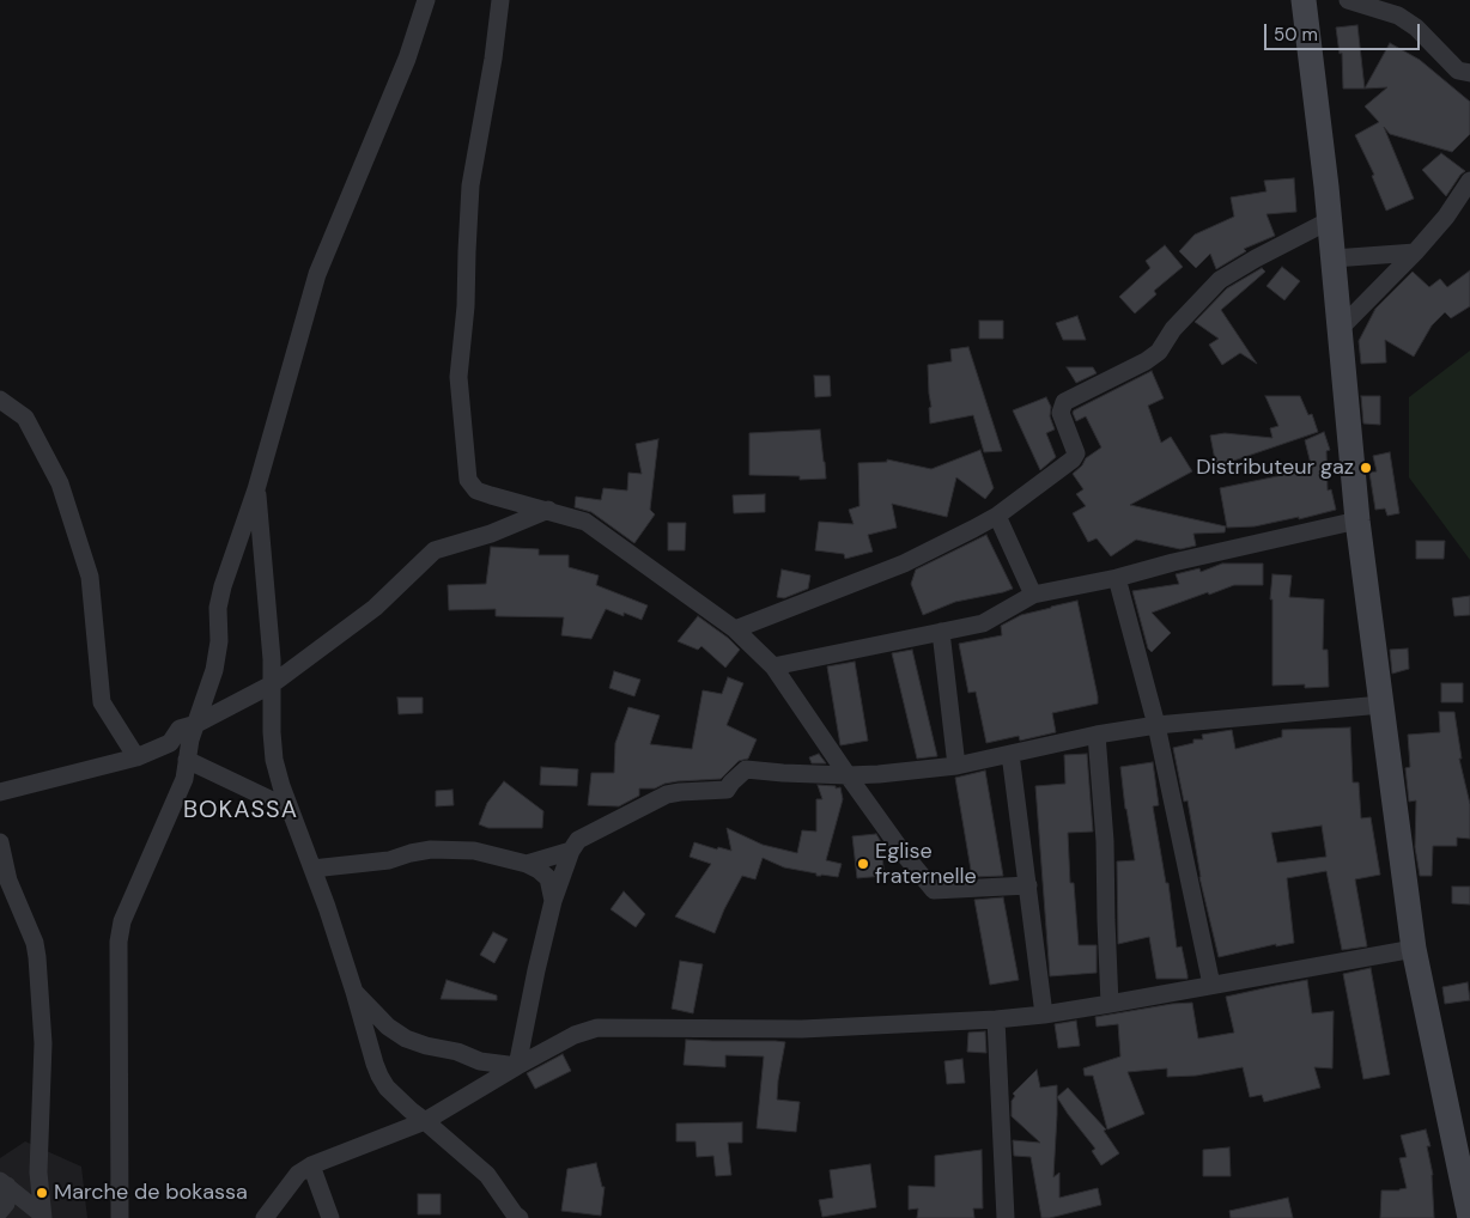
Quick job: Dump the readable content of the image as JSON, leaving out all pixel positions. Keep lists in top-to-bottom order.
{
  "districts": ["BOKASSA"],
  "places": ["Distributeur gaz", "Eglise fraternelle", "Marche de bokassa"],
  "scale_bar": "50 m"
}
